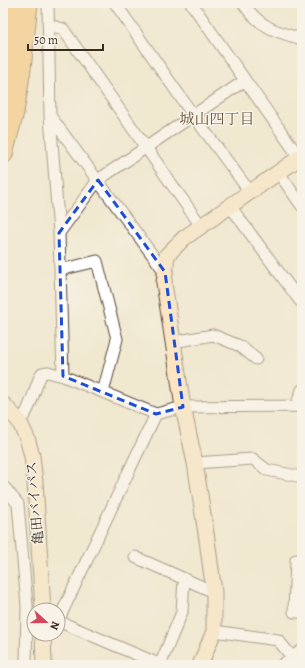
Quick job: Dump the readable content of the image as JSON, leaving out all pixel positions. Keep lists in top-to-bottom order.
{
  "streets": {
    "street": ["亀田バイパス"]
  },
  "districts": ["城山四丁目"],
  "scale_bar": "50 m",
  "north": "right"
}
